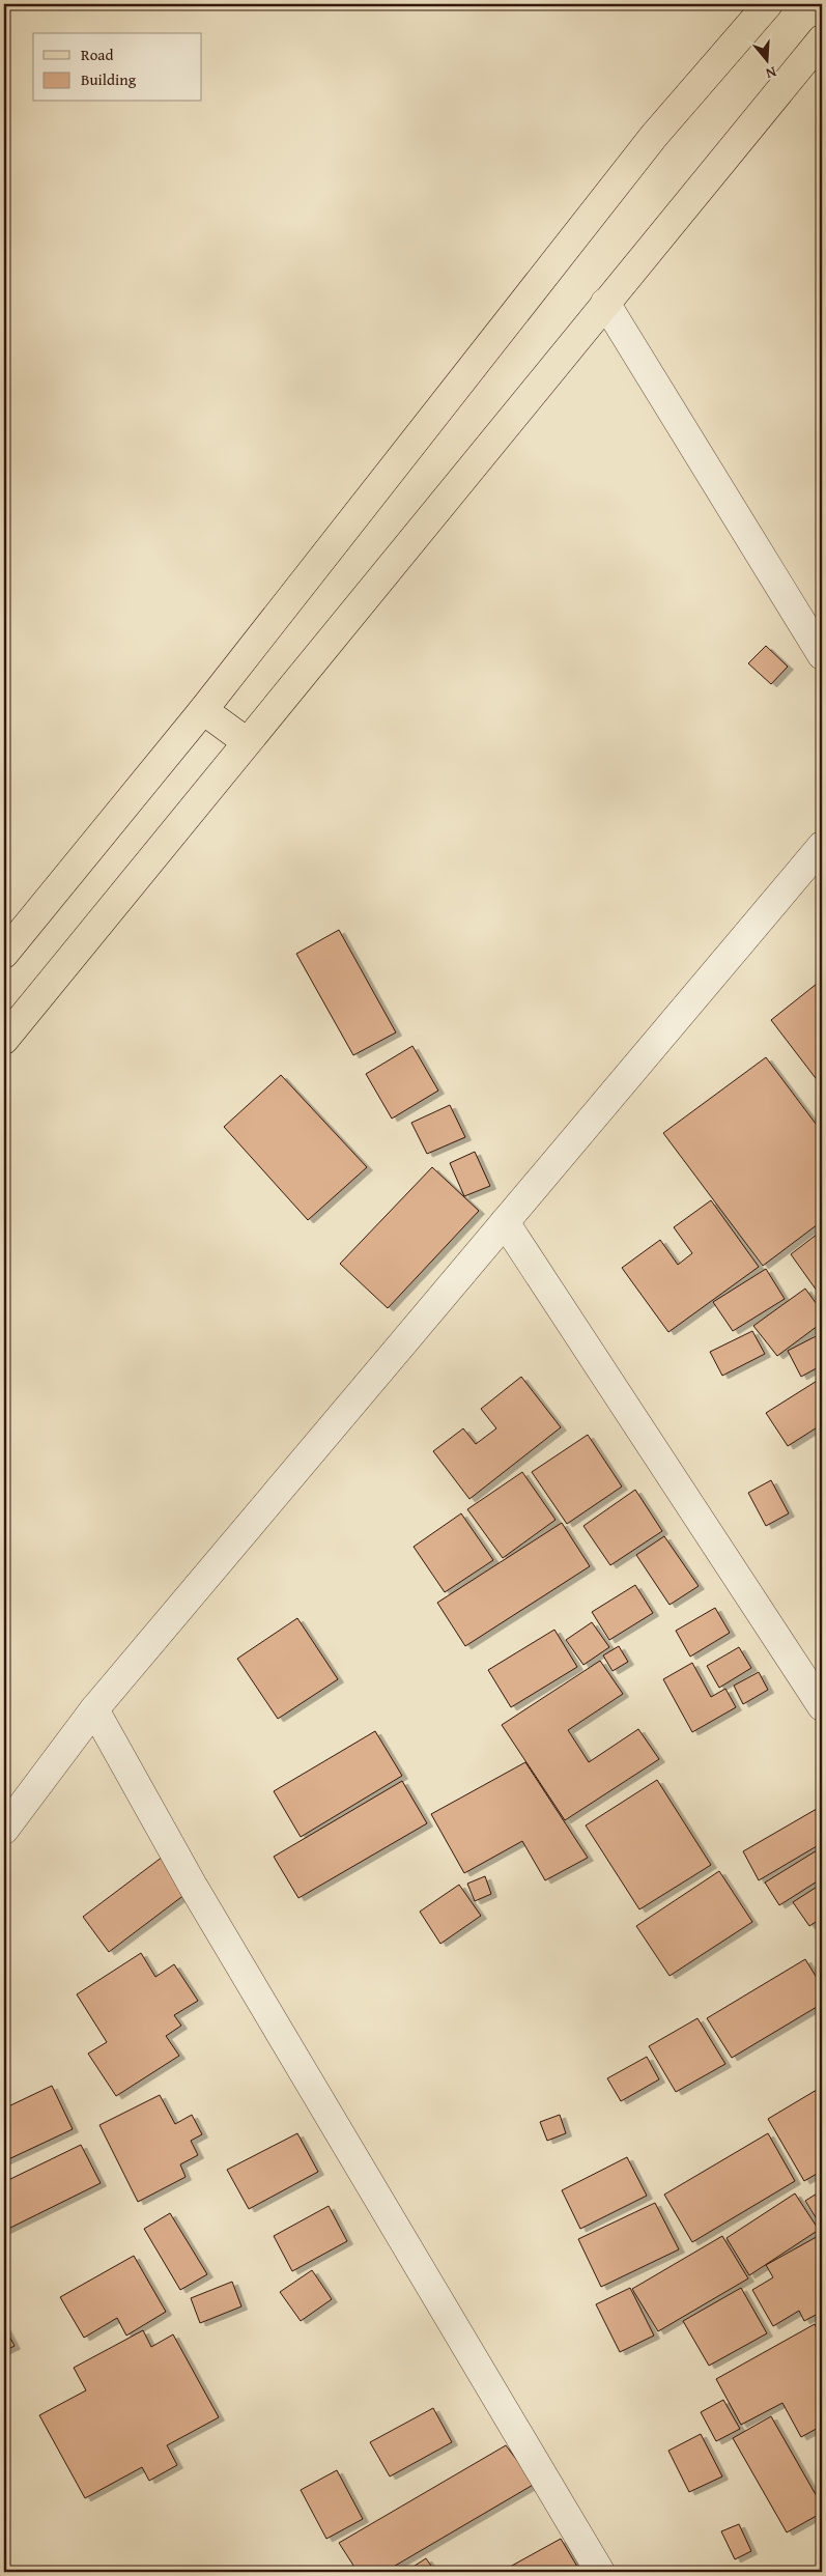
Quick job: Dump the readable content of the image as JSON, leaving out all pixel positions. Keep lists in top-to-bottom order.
{
  "legend": ["Road", "Building"],
  "north": "bottom"
}
